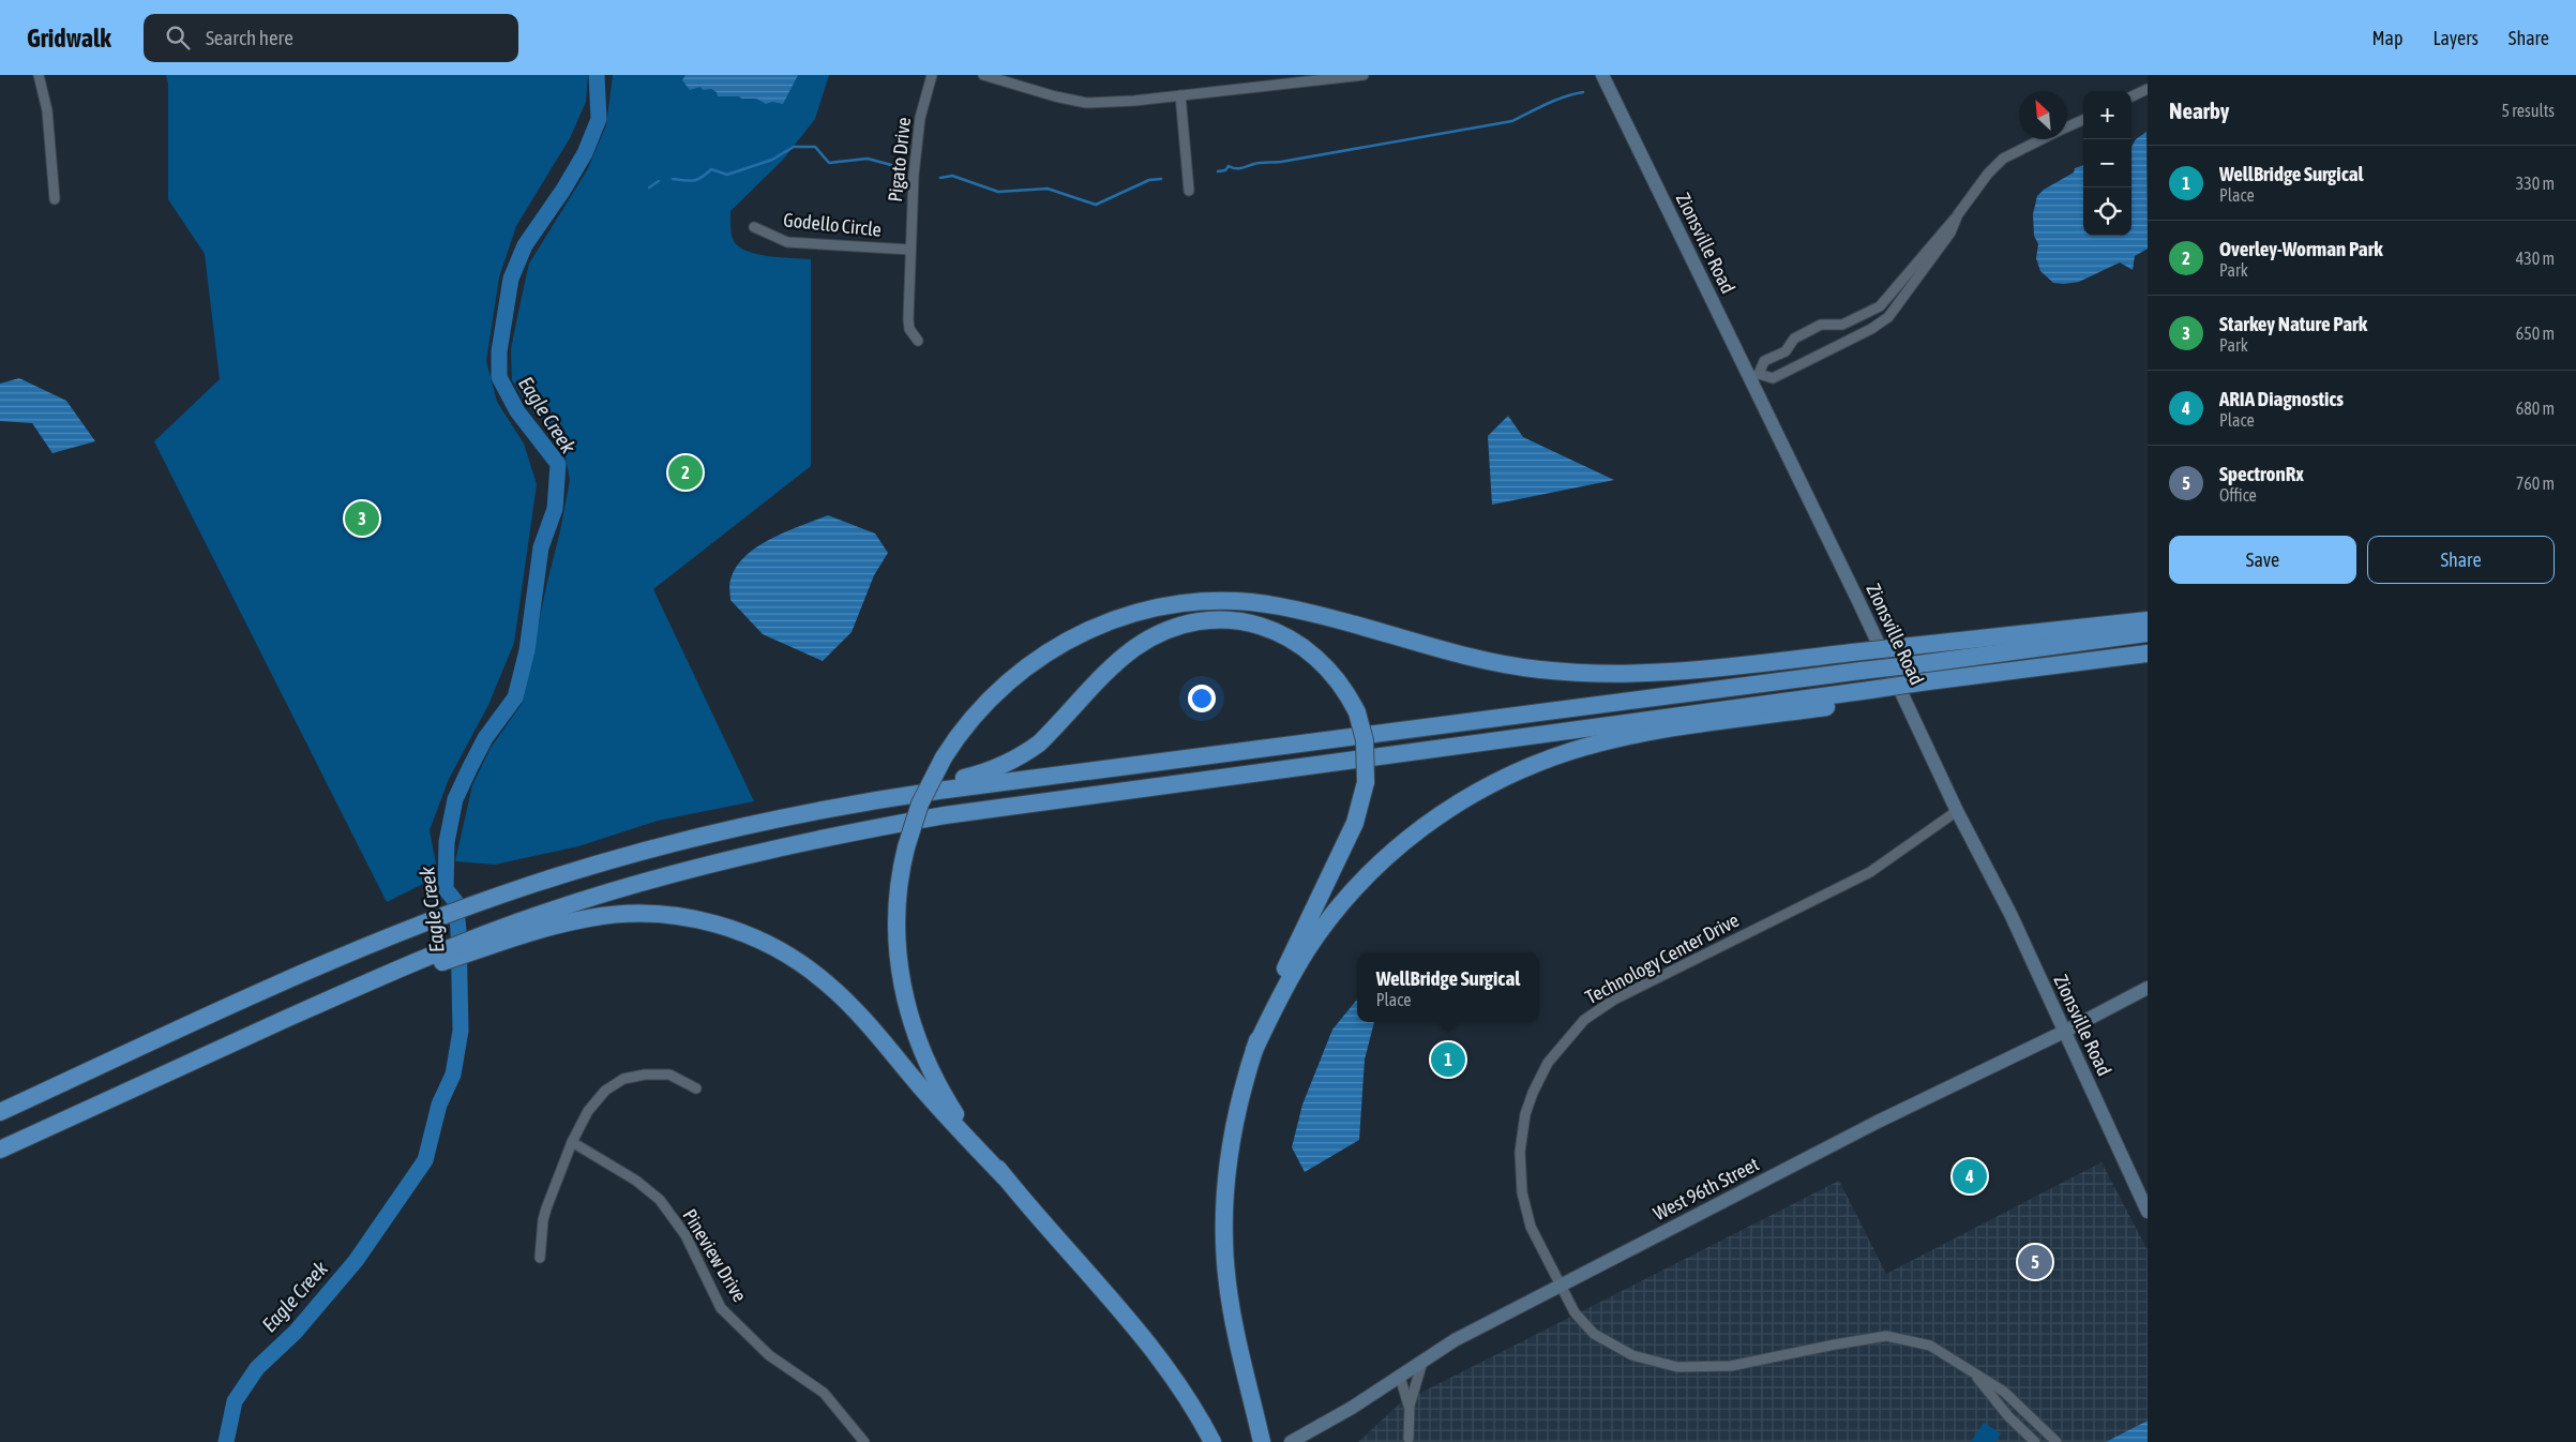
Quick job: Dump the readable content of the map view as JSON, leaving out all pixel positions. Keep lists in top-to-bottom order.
{
  "streets": {
    "main road": ["Zionsville Road", "West 96th Street"],
    "street": [
      "Pigato Drive",
      "Godello Circle",
      "Technology Center Drive",
      "Pineview Drive"
    ]
  },
  "crossings": [
    ["Pigato Drive", "Godello Circle"],
    ["Zionsville Road", "Technology Center Drive"],
    ["Zionsville Road", "West 96th Street"],
    ["Technology Center Drive", "West 96th Street"]
  ],
  "water": ["Eagle Creek"],
  "north": "top left",
  "page": {
    "header": "Gridwalk",
    "search": "Search here",
    "nav": ["Map", "Layers", "Share"],
    "heading": ["Nearby", "5 results"],
    "map_buttons": ["+", "−"],
    "list": [
      {
        "mark": "1",
        "name": "WellBridge Surgical",
        "note": "Place",
        "value": "330 m"
      },
      {
        "mark": "2",
        "name": "Overley-Worman Park",
        "note": "Park",
        "value": "430 m"
      },
      {
        "mark": "3",
        "name": "Starkey Nature Park",
        "note": "Park",
        "value": "650 m"
      },
      {
        "mark": "4",
        "name": "ARIA Diagnostics",
        "note": "Place",
        "value": "680 m"
      },
      {
        "mark": "5",
        "name": "SpectronRx",
        "note": "Office",
        "value": "760 m"
      }
    ],
    "pins": [
      "2",
      "3",
      "1",
      "4",
      "5"
    ],
    "buttons": ["Save", "Share"],
    "popup": ["WellBridge Surgical", "Place"]
  }
}
